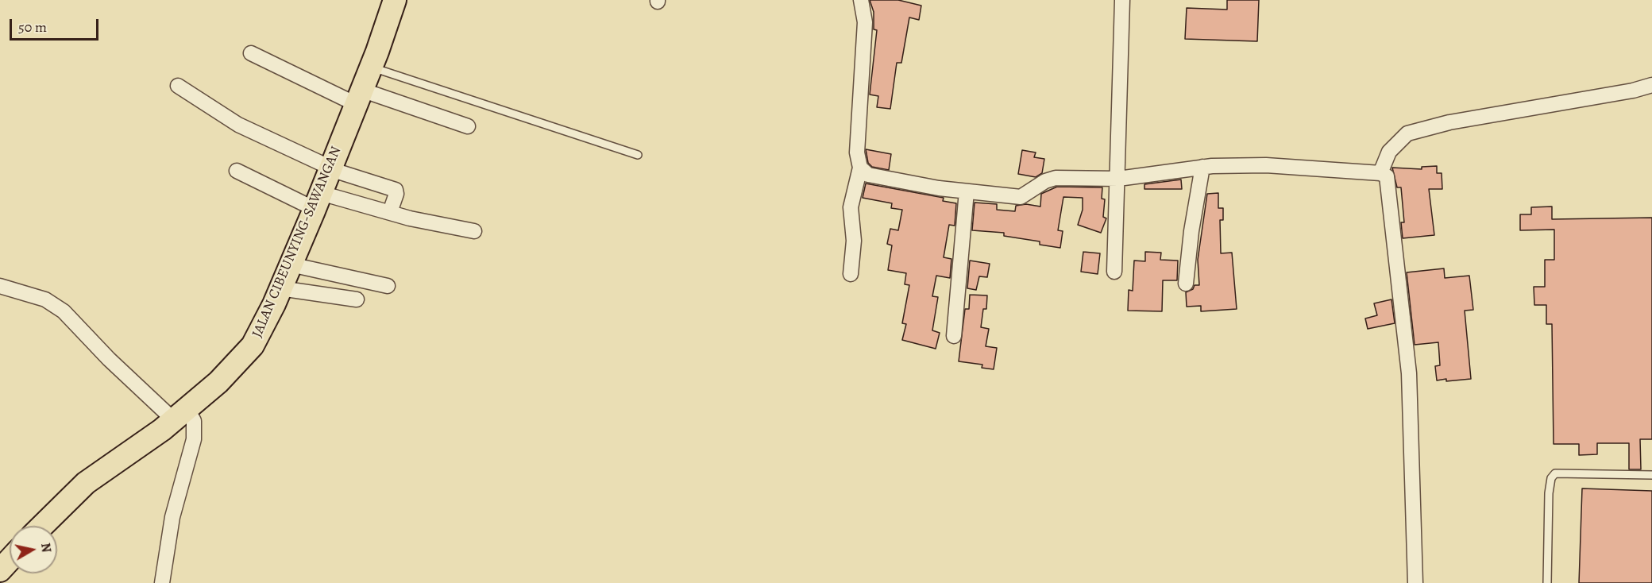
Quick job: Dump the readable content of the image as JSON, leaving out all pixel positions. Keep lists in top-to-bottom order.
{
  "streets": {
    "main road": ["JALAN CIBEUNYING-SAWANGAN"]
  },
  "scale_bar": "50 m",
  "north": "right"
}
